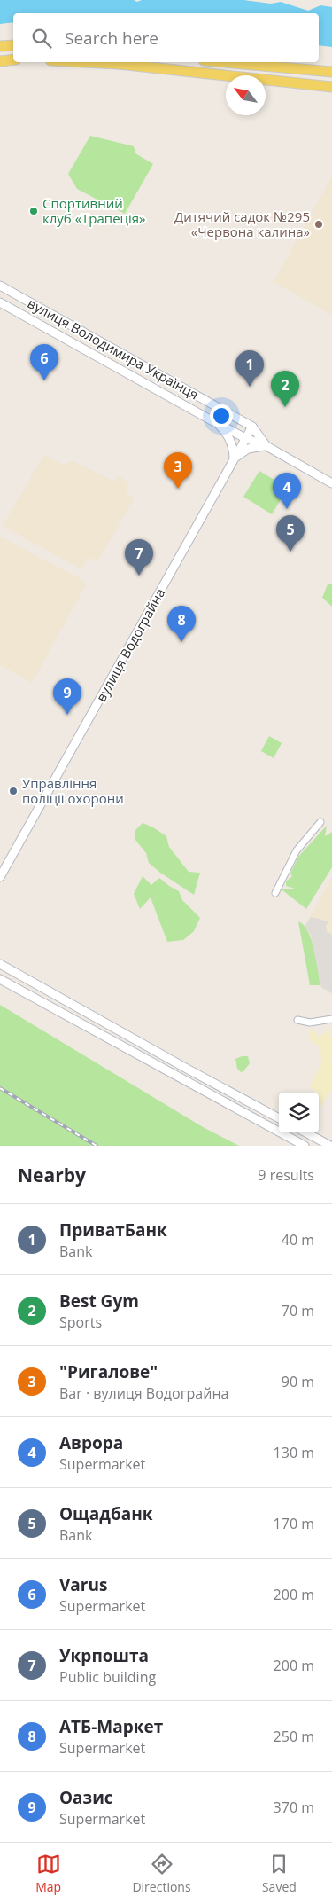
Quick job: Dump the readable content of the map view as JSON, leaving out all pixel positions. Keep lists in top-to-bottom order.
{
  "streets": {
    "street": ["вулиця Володимира Українця", "вулиця Водограйна"]
  },
  "crossings": [
    ["вулиця Володимира Українця", "вулиця Водограйна"]
  ],
  "places": ["Спортивний клуб «Трапеція»", "Дитячий садок №295 «Червона калина»", "Управлiння полiцii охорони"],
  "north": "top left",
  "page": {
    "search": "Search here",
    "pins": [
      "6",
      "1",
      "2",
      "3",
      "4",
      "5",
      "7",
      "8",
      "9"
    ],
    "heading": ["Nearby", "9 results"],
    "list": [
      {
        "mark": "1",
        "name": "ПриватБанк",
        "note": "Bank",
        "value": "40 m"
      },
      {
        "mark": "2",
        "name": "Best Gym",
        "note": "Sports",
        "value": "70 m"
      },
      {
        "mark": "3",
        "name": "\"Ригалове\"",
        "note": "Bar · вулиця Водограйна",
        "value": "90 m"
      },
      {
        "mark": "4",
        "name": "Аврора",
        "note": "Supermarket",
        "value": "130 m"
      },
      {
        "mark": "5",
        "name": "Ощадбанк",
        "note": "Bank",
        "value": "170 m"
      },
      {
        "mark": "6",
        "name": "Varus",
        "note": "Supermarket",
        "value": "200 m"
      },
      {
        "mark": "7",
        "name": "Укрпошта",
        "note": "Public building",
        "value": "200 m"
      },
      {
        "mark": "8",
        "name": "АТБ-Маркет",
        "note": "Supermarket",
        "value": "250 m"
      },
      {
        "mark": "9",
        "name": "Оазис",
        "note": "Supermarket",
        "value": "370 m"
      }
    ],
    "nav": ["Map", "Directions", "Saved"]
  }
}
